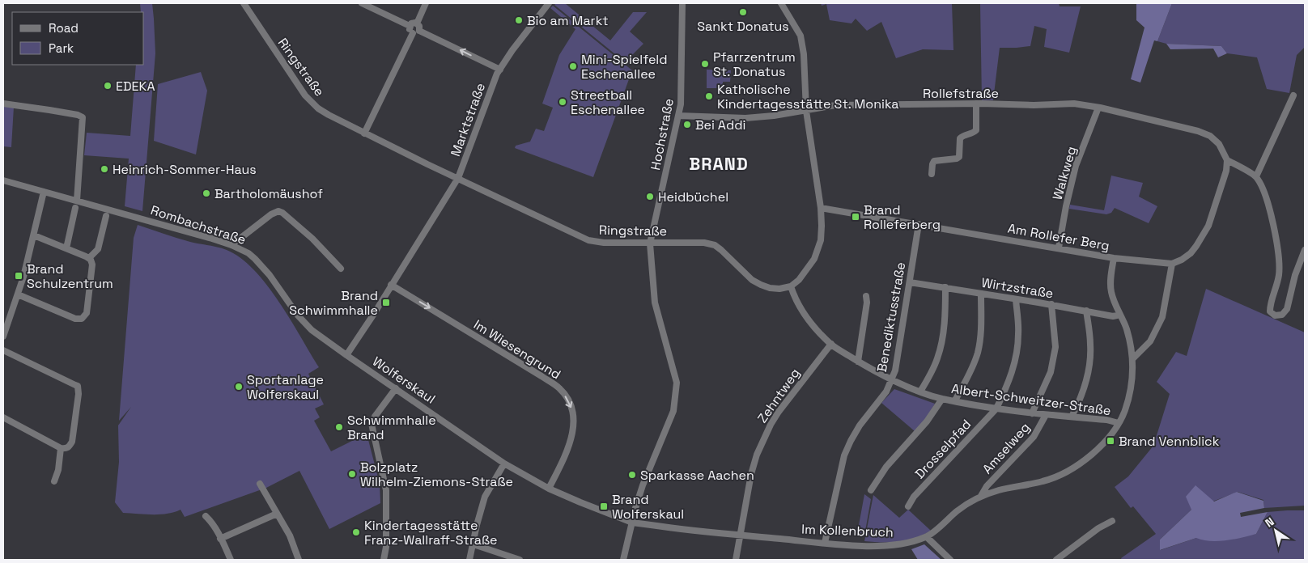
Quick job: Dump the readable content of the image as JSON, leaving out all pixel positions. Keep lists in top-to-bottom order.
{
  "streets": {
    "street": [
      "Ringstraße",
      "Rollefstraße",
      "Marktstraße",
      "Hochstraße",
      "Walkweg",
      "Rombachstraße",
      "Am Rollefer Berg",
      "Wirtzstraße",
      "Benediktusstraße",
      "Im Wiesengrund",
      "Wolferskaul",
      "Zehntweg",
      "Albert-Schweitzer-Straße",
      "Amselweg",
      "Drosselpfad",
      "Im Kollenbruch"
    ]
  },
  "crossings": [
    ["Ringstraße", "Marktstraße"],
    ["Ringstraße", "Hochstraße"],
    ["Ringstraße", "Albert-Schweitzer-Straße"],
    ["Rollefstraße", "Hochstraße"],
    ["Rollefstraße", "Walkweg"],
    ["Hochstraße", "Wolferskaul"],
    ["Hochstraße", "Im Kollenbruch"],
    ["Walkweg", "Am Rollefer Berg"],
    ["Rombachstraße", "Wolferskaul"],
    ["Am Rollefer Berg", "Benediktusstraße"],
    ["Am Rollefer Berg", "Im Kollenbruch"],
    ["Wirtzstraße", "Benediktusstraße"],
    ["Wirtzstraße", "Drosselpfad"],
    ["Wirtzstraße", "Im Kollenbruch"],
    ["Benediktusstraße", "Albert-Schweitzer-Straße"],
    ["Benediktusstraße", "Im Kollenbruch"],
    ["Im Wiesengrund", "Wolferskaul"],
    ["Wolferskaul", "Im Kollenbruch"],
    ["Zehntweg", "Albert-Schweitzer-Straße"],
    ["Zehntweg", "Im Kollenbruch"],
    ["Albert-Schweitzer-Straße", "Amselweg"],
    ["Albert-Schweitzer-Straße", "Drosselpfad"],
    ["Albert-Schweitzer-Straße", "Im Kollenbruch"],
    ["Amselweg", "Im Kollenbruch"]
  ],
  "one_way": ["Im Wiesengrund"],
  "districts": ["BRAND"],
  "places": {
    "other": [
      "Sankt Donatus",
      "Bio am Markt",
      "Pfarrzentrum St. Donatus",
      "Mini-Spielfeld Eschenallee",
      "EDEKA",
      "Katholische Kindertagesstätte St. Monika",
      "Streetball Eschenallee",
      "Bei Addi",
      "Heinrich-Sommer-Haus",
      "Bartholomäushof",
      "Heidbüchel",
      "Sportanlage Wolferskaul",
      "Schwimmhalle Brand",
      "Bolzplatz Wilhelm-Ziemons-Straße",
      "Sparkasse Aachen",
      "Kindertagesstätte Franz-Wallraff-Straße"
    ],
    "transit": [
      "Brand Rolleferberg",
      "Brand Schulzentrum",
      "Brand Schwimmhalle",
      "Brand Vennblick",
      "Brand Wolferskaul"
    ]
  },
  "legend": ["Road", "Park"],
  "north": "top left"
}
